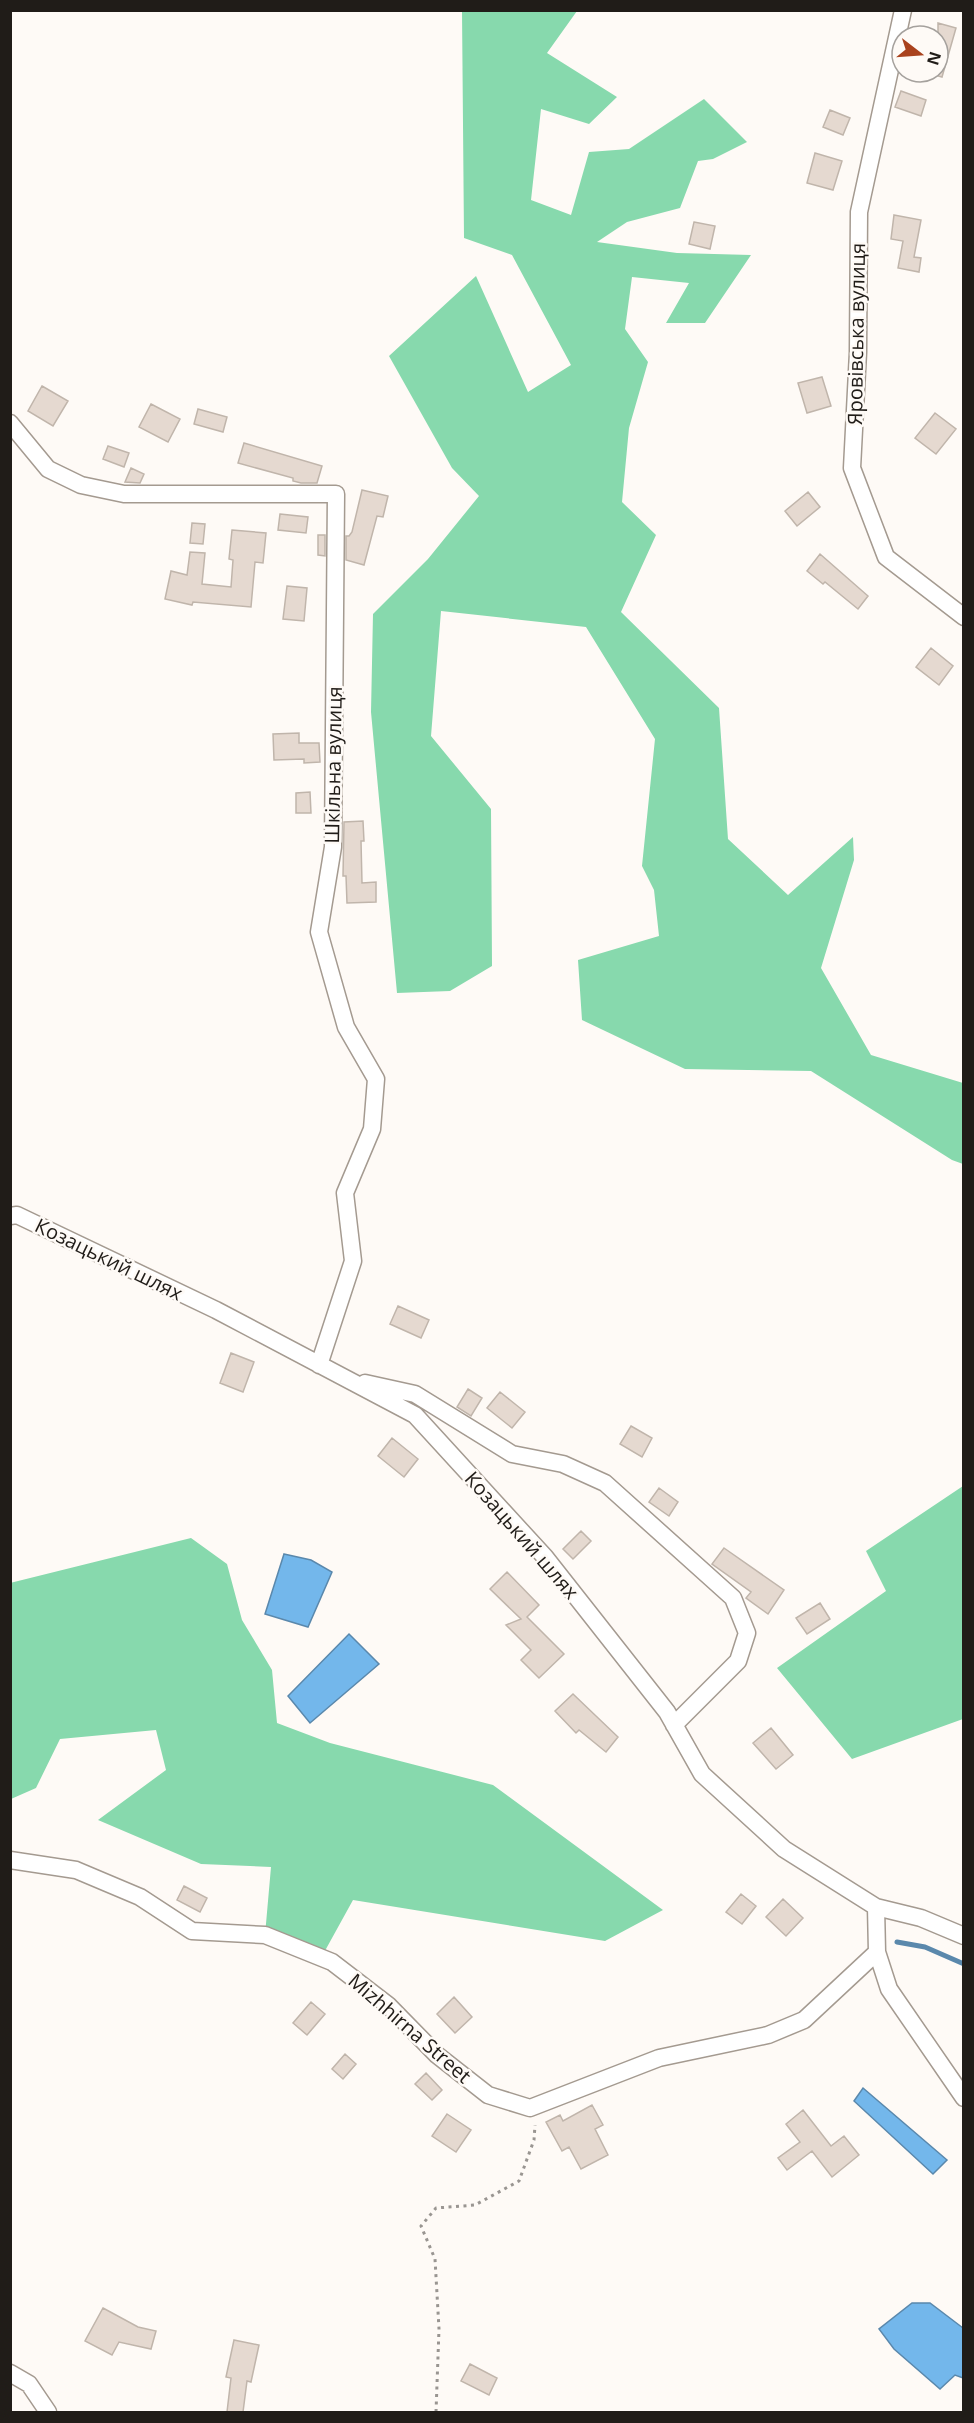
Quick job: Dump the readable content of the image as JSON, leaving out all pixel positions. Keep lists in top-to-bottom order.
{
  "streets": {
    "street": [
      "Яровівська вулиця",
      "Шкільна вулиця",
      "Козацький шлях",
      "Mizhhirna Street"
    ]
  },
  "crossings": [
    ["Шкільна вулиця", "Козацький шлях"]
  ],
  "north": "right"
}
